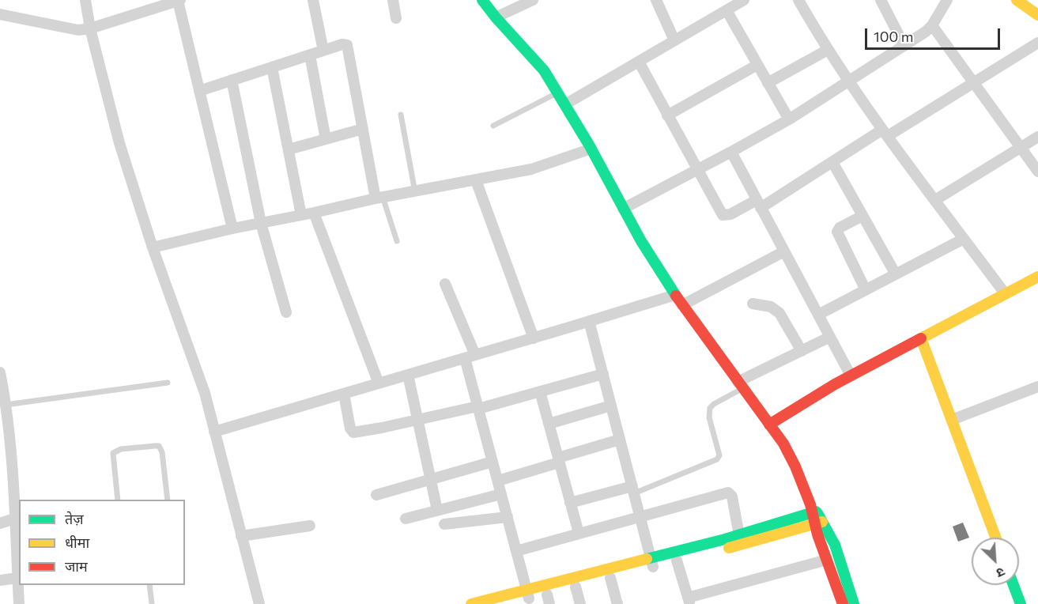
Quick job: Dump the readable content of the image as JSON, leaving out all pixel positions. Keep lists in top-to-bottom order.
{
  "legend": ["तेज़", "धीमा", "जाम"],
  "scale_bar": "100 m",
  "north": "bottom right"
}
